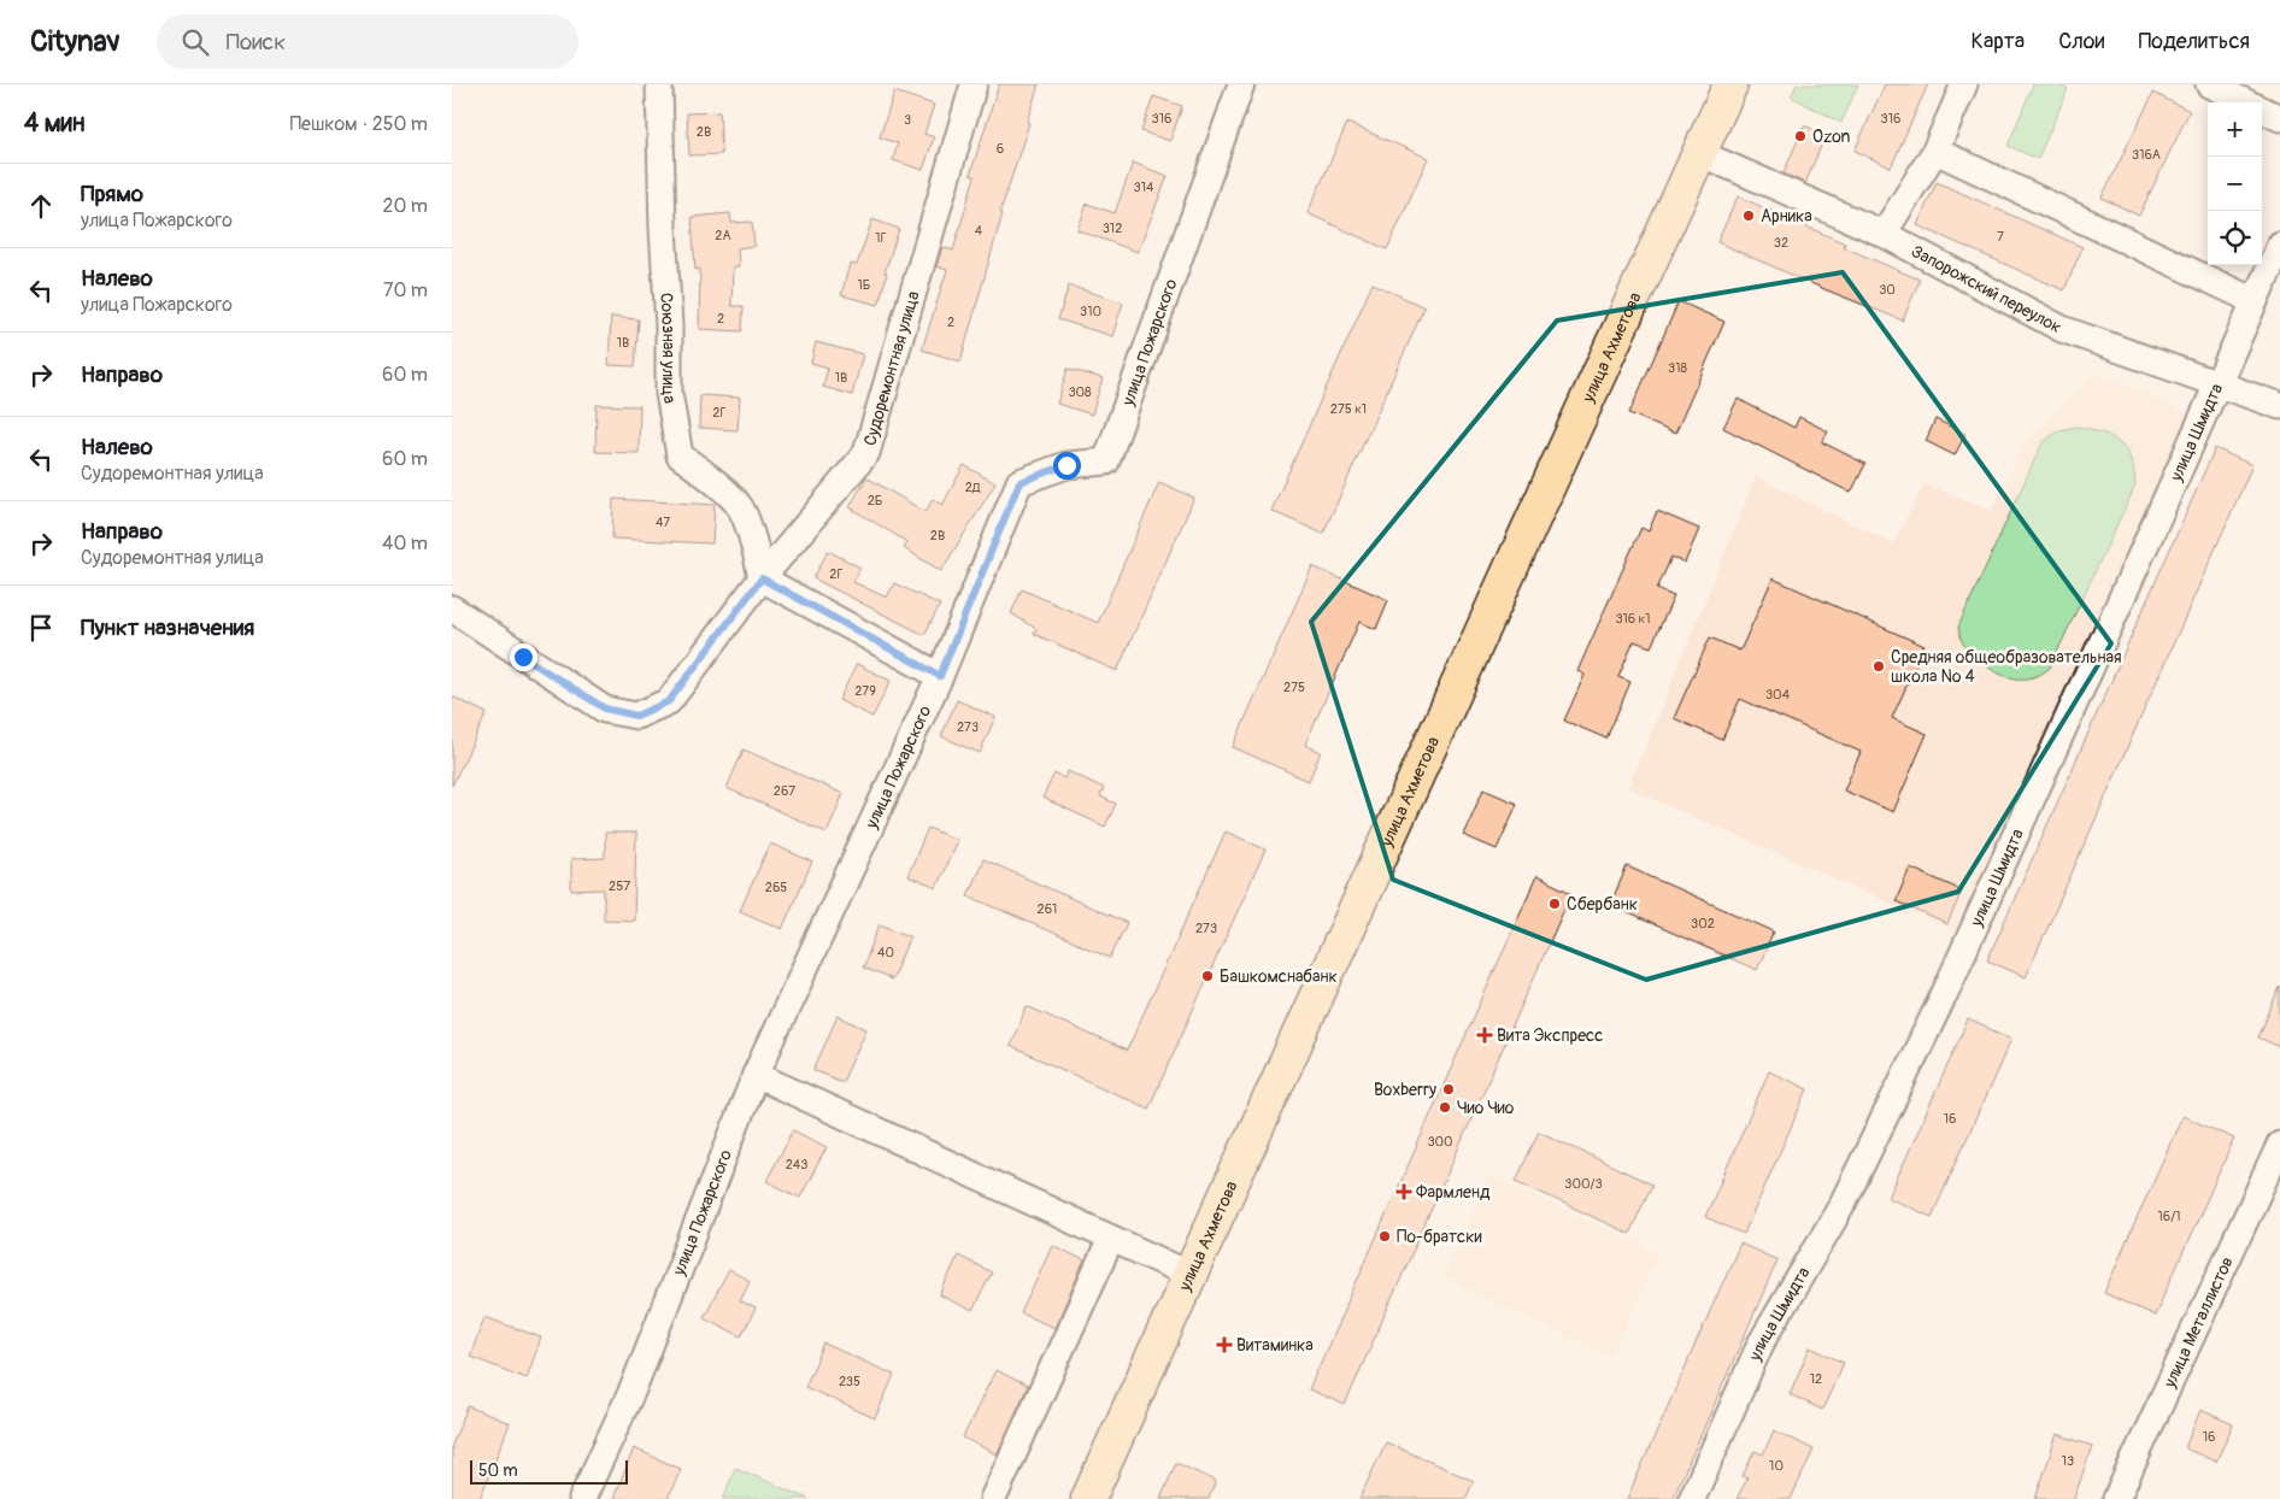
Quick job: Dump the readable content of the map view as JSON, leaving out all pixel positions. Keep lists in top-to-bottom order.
{
  "streets": {
    "main road": ["улица Ахметова"],
    "street": [
      "Запорожский переулок",
      "улица Пожарского",
      "Союзная улица",
      "Судоремонтная улица",
      "улица Шмидта",
      "улица Металлистов"
    ]
  },
  "crossings": [
    ["Запорожский переулок", "улица Ахметова"],
    ["Запорожский переулок", "улица Шмидта"],
    ["Союзная улица", "Судоремонтная улица"]
  ],
  "places": {
    "other": [
      "Ozon",
      "Арника",
      "Средняя общеобразовательная школа № 4",
      "Сбербанк",
      "Башкомснабанк",
      "Boxberry",
      "Чио Чио",
      "По-братски"
    ],
    "health": ["Вита Экспресс", "Фармленд", "Витаминка"]
  },
  "house_numbers": [
    "316",
    "316",
    "3",
    "2В",
    "6",
    "316А",
    "314",
    "312",
    "4",
    "2А",
    "7",
    "1Г",
    "32",
    "1Б",
    "30",
    "310",
    "2",
    "2",
    "1В",
    "318",
    "1В",
    "308",
    "275 к1",
    "2Г",
    "2Д",
    "2Б",
    "47",
    "2В",
    "2Г",
    "316 к1",
    "275",
    "279",
    "304",
    "273",
    "267",
    "257",
    "265",
    "261",
    "302",
    "273",
    "40",
    "16",
    "300",
    "243",
    "300/3",
    "16/1",
    "12",
    "235",
    "16",
    "13",
    "10"
  ],
  "scale_bar": "50 m",
  "page": {
    "header": "Citynav",
    "search": "Поиск",
    "nav": ["Карта", "Слои", "Поделиться"],
    "heading": ["4 мин", "Пешком · 250 m"],
    "map_buttons": ["+", "−"],
    "list": [
      ["Прямо", "улица Пожарского", "20 m"],
      ["Налево", "улица Пожарского", "70 m"],
      ["Направо", "60 m"],
      ["Налево", "Судоремонтная улица", "60 m"],
      ["Направо", "Судоремонтная улица", "40 m"],
      "Пункт назначения"
    ],
    "scale": "50 m"
  }
}
